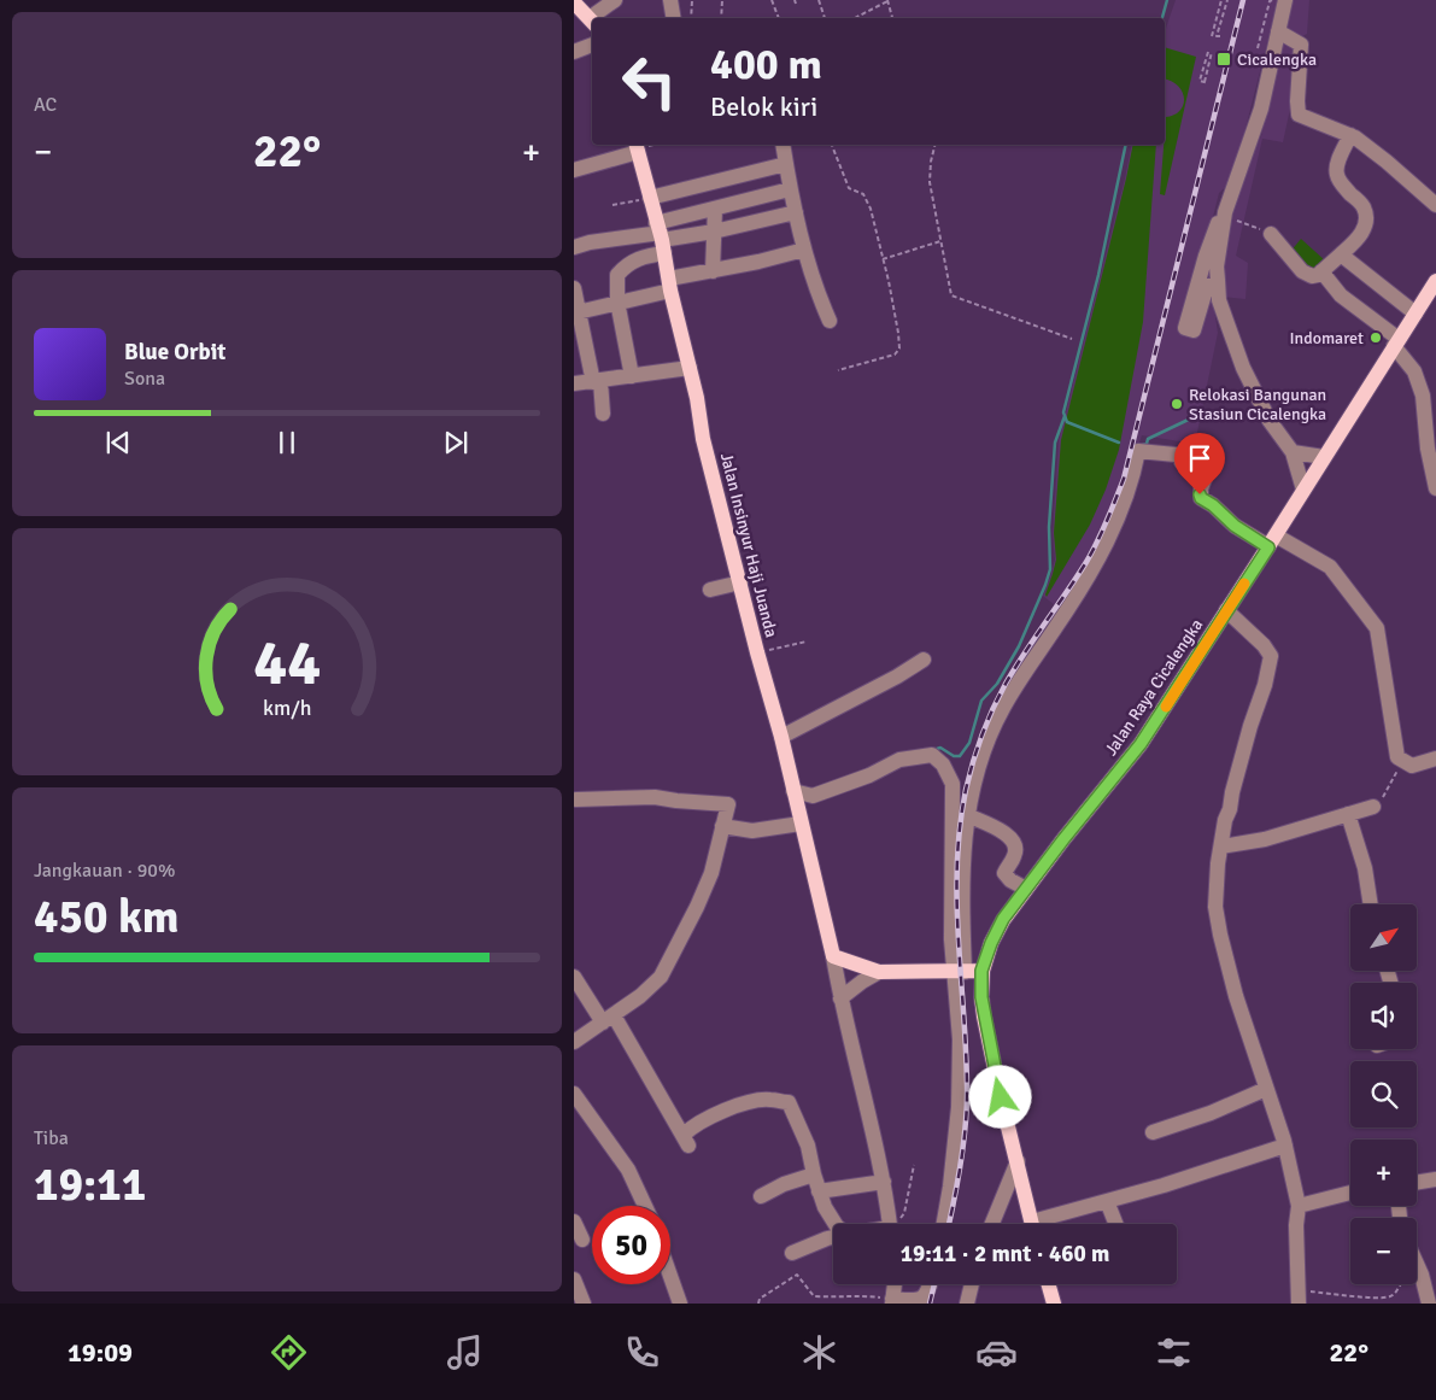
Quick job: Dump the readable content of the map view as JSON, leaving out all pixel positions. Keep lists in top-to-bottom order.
{
  "streets": {
    "main road": ["Jalan Insinyur Haji Juanda", "Jalan Raya Cicalengka"]
  },
  "places": {
    "transit": ["Cicalengka"],
    "other": ["Indomaret", "Relokasi Bangunan Stasiun Cicalengka"]
  },
  "north": "top right",
  "page": {
    "tile": [
      "AC",
      ["Jangkauan · 90%", "450 km"],
      ["Tiba", "19:11"]
    ],
    "turn": ["400 m", "Belok kiri"],
    "heat": ["−", "22°", "+"],
    "song": ["Blue Orbit", "Sona"],
    "map_buttons": ["+", "−"],
    "limit": "50",
    "trip": "19:11 · 2 mnt · 460 m",
    "tabs": ["19:09", "22°"],
    "gauge": ["44", "km/h"]
  }
}
